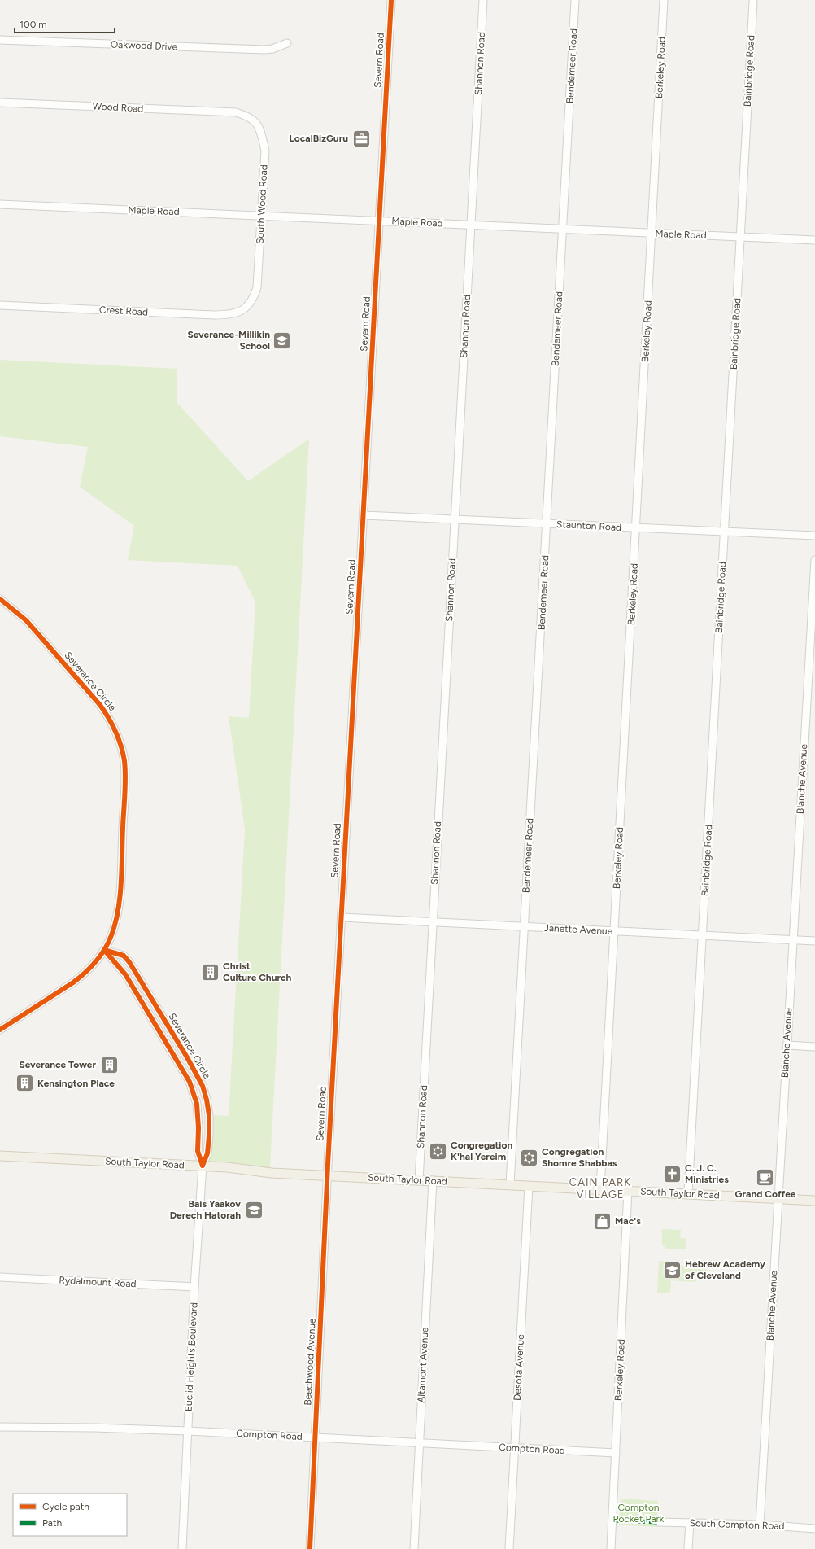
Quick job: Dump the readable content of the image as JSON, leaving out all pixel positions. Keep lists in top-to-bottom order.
{
  "streets": {
    "main road": ["South Taylor Road"],
    "street": [
      "Oakwood Drive",
      "Severn Road",
      "Shannon Road",
      "Bendemeer Road",
      "Berkeley Road",
      "Bainbridge Road",
      "Wood Road",
      "South Wood Road",
      "Maple Road",
      "Crest Road",
      "Staunton Road",
      "Severance Circle",
      "Blanche Avenue",
      "Janette Avenue",
      "Rydalmount Road",
      "Euclid Heights Boulevard",
      "Beechwood Avenue",
      "Altamont Avenue",
      "Desota Avenue",
      "Compton Road",
      "South Compton Road"
    ]
  },
  "crossings": [
    ["Severn Road", "Maple Road"],
    ["Severn Road", "Staunton Road"],
    ["Severn Road", "Janette Avenue"],
    ["Severn Road", "South Taylor Road"],
    ["Severn Road", "Beechwood Avenue"],
    ["Shannon Road", "Maple Road"],
    ["Shannon Road", "Staunton Road"],
    ["Shannon Road", "Janette Avenue"],
    ["Shannon Road", "South Taylor Road"],
    ["Bendemeer Road", "Maple Road"],
    ["Bendemeer Road", "Staunton Road"],
    ["Bendemeer Road", "Janette Avenue"],
    ["Bendemeer Road", "South Taylor Road"],
    ["Berkeley Road", "Maple Road"],
    ["Berkeley Road", "Staunton Road"],
    ["Berkeley Road", "Janette Avenue"],
    ["Berkeley Road", "South Taylor Road"],
    ["Berkeley Road", "Compton Road"],
    ["Bainbridge Road", "Maple Road"],
    ["Bainbridge Road", "Staunton Road"],
    ["Bainbridge Road", "Janette Avenue"],
    ["Bainbridge Road", "South Taylor Road"],
    ["Wood Road", "South Wood Road"],
    ["South Wood Road", "Maple Road"],
    ["South Wood Road", "Crest Road"],
    ["Severance Circle", "South Taylor Road"],
    ["Severance Circle", "Euclid Heights Boulevard"],
    ["Blanche Avenue", "Janette Avenue"],
    ["Blanche Avenue", "South Taylor Road"],
    ["Blanche Avenue", "South Compton Road"],
    ["South Taylor Road", "Euclid Heights Boulevard"],
    ["South Taylor Road", "Beechwood Avenue"],
    ["South Taylor Road", "Altamont Avenue"],
    ["South Taylor Road", "Desota Avenue"],
    ["Rydalmount Road", "Euclid Heights Boulevard"],
    ["Euclid Heights Boulevard", "Compton Road"],
    ["Beechwood Avenue", "Compton Road"],
    ["Altamont Avenue", "Compton Road"],
    ["Desota Avenue", "Compton Road"]
  ],
  "districts": ["CAIN PARK VILLAGE"],
  "parks": ["Compton Pocket Park"],
  "places": {
    "office": ["LocalBizGuru"],
    "school or university": ["Severance-Millikin School", "Bais Yaakov Derech Hatorah", "Hebrew Academy of Cleveland"],
    "building": ["Christ Culture Church", "Severance Tower", "Kensington Place"],
    "synagogue": ["Congregation K'hal Yereim", "Congregation Shomre Shabbas"],
    "church": ["C. J. C. Ministries"],
    "cafe": ["Grand Coffee"],
    "shop": ["Mac's"]
  },
  "legend": ["Cycle path", "Path"],
  "scale_bar": "100 m"
}
